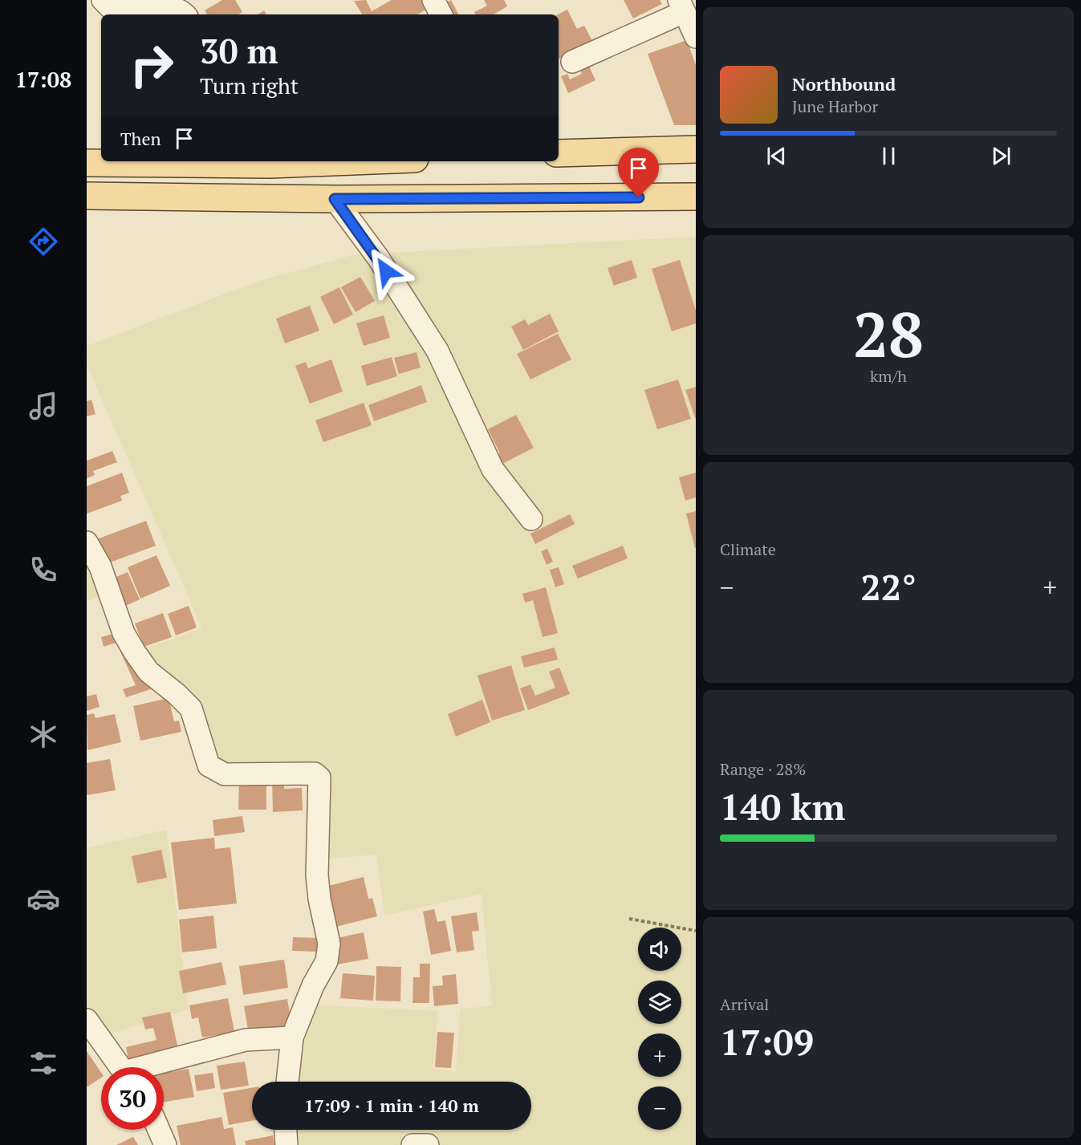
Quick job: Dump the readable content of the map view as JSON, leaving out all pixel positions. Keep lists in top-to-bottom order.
{
  "page": {
    "tabs": "17:08",
    "turn": ["30 m", "Turn right"],
    "song": ["Northbound", "June Harbor"],
    "then": "Then",
    "tile": [
      ["28", "km/h"],
      "Climate",
      ["Range · 28%", "140 km"],
      ["Arrival", "17:09"]
    ],
    "heat": ["−", "22°", "+"],
    "map_buttons": ["+", "−"],
    "limit": "30",
    "trip": "17:09 · 1 min · 140 m"
  }
}
